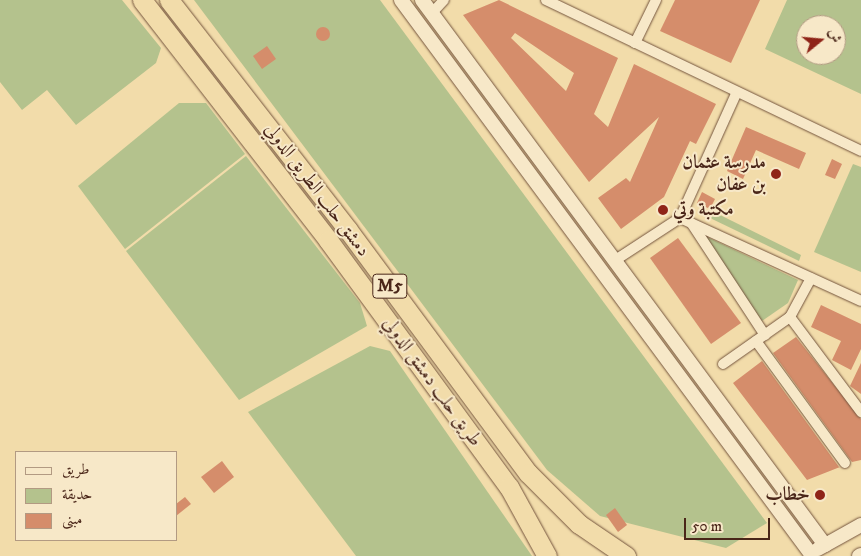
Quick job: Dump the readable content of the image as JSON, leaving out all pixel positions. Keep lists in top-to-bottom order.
{
  "streets": {
    "highway": ["دمشق حلب الطريق الدولي", "M5", "طريق حلب دمشق الدولي"]
  },
  "places": ["مدرسة عثمان بن عفان", "مكتبة وتي", "خطاب"],
  "legend": ["طريق", "حديقة", "مبنى"],
  "scale_bar": "50 m",
  "north": "right"
}
